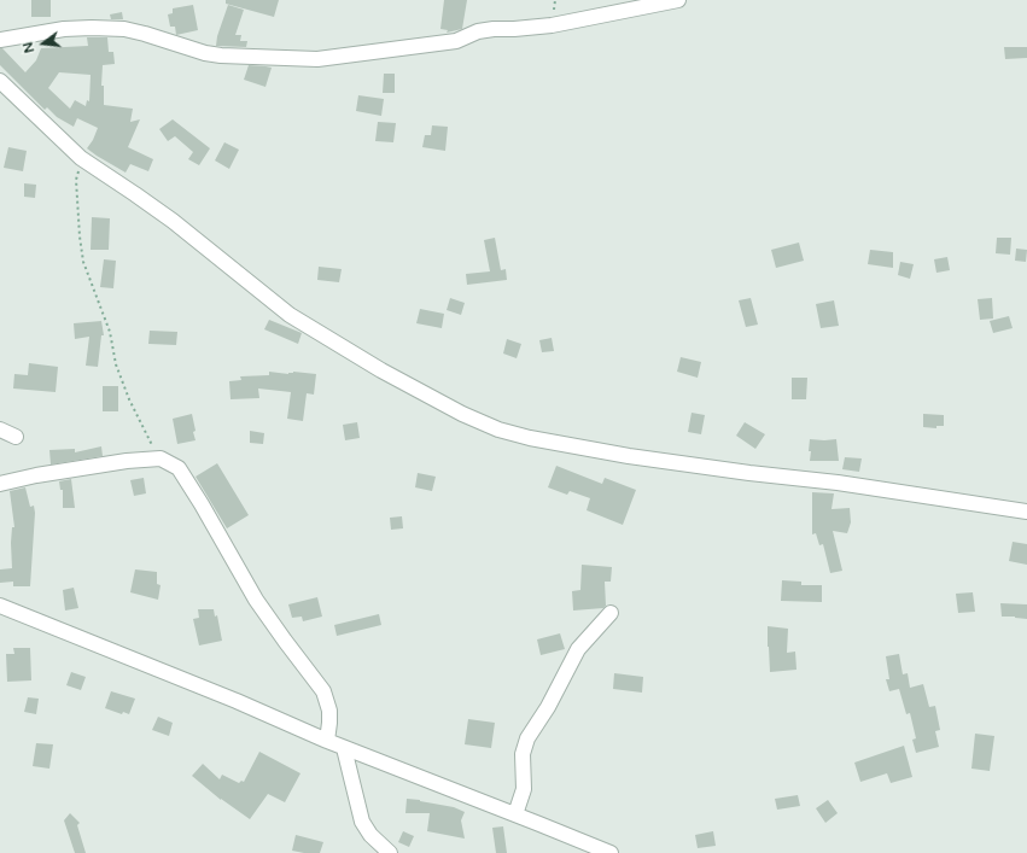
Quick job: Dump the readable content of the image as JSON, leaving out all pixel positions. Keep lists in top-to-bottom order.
{
  "north": "left"
}
